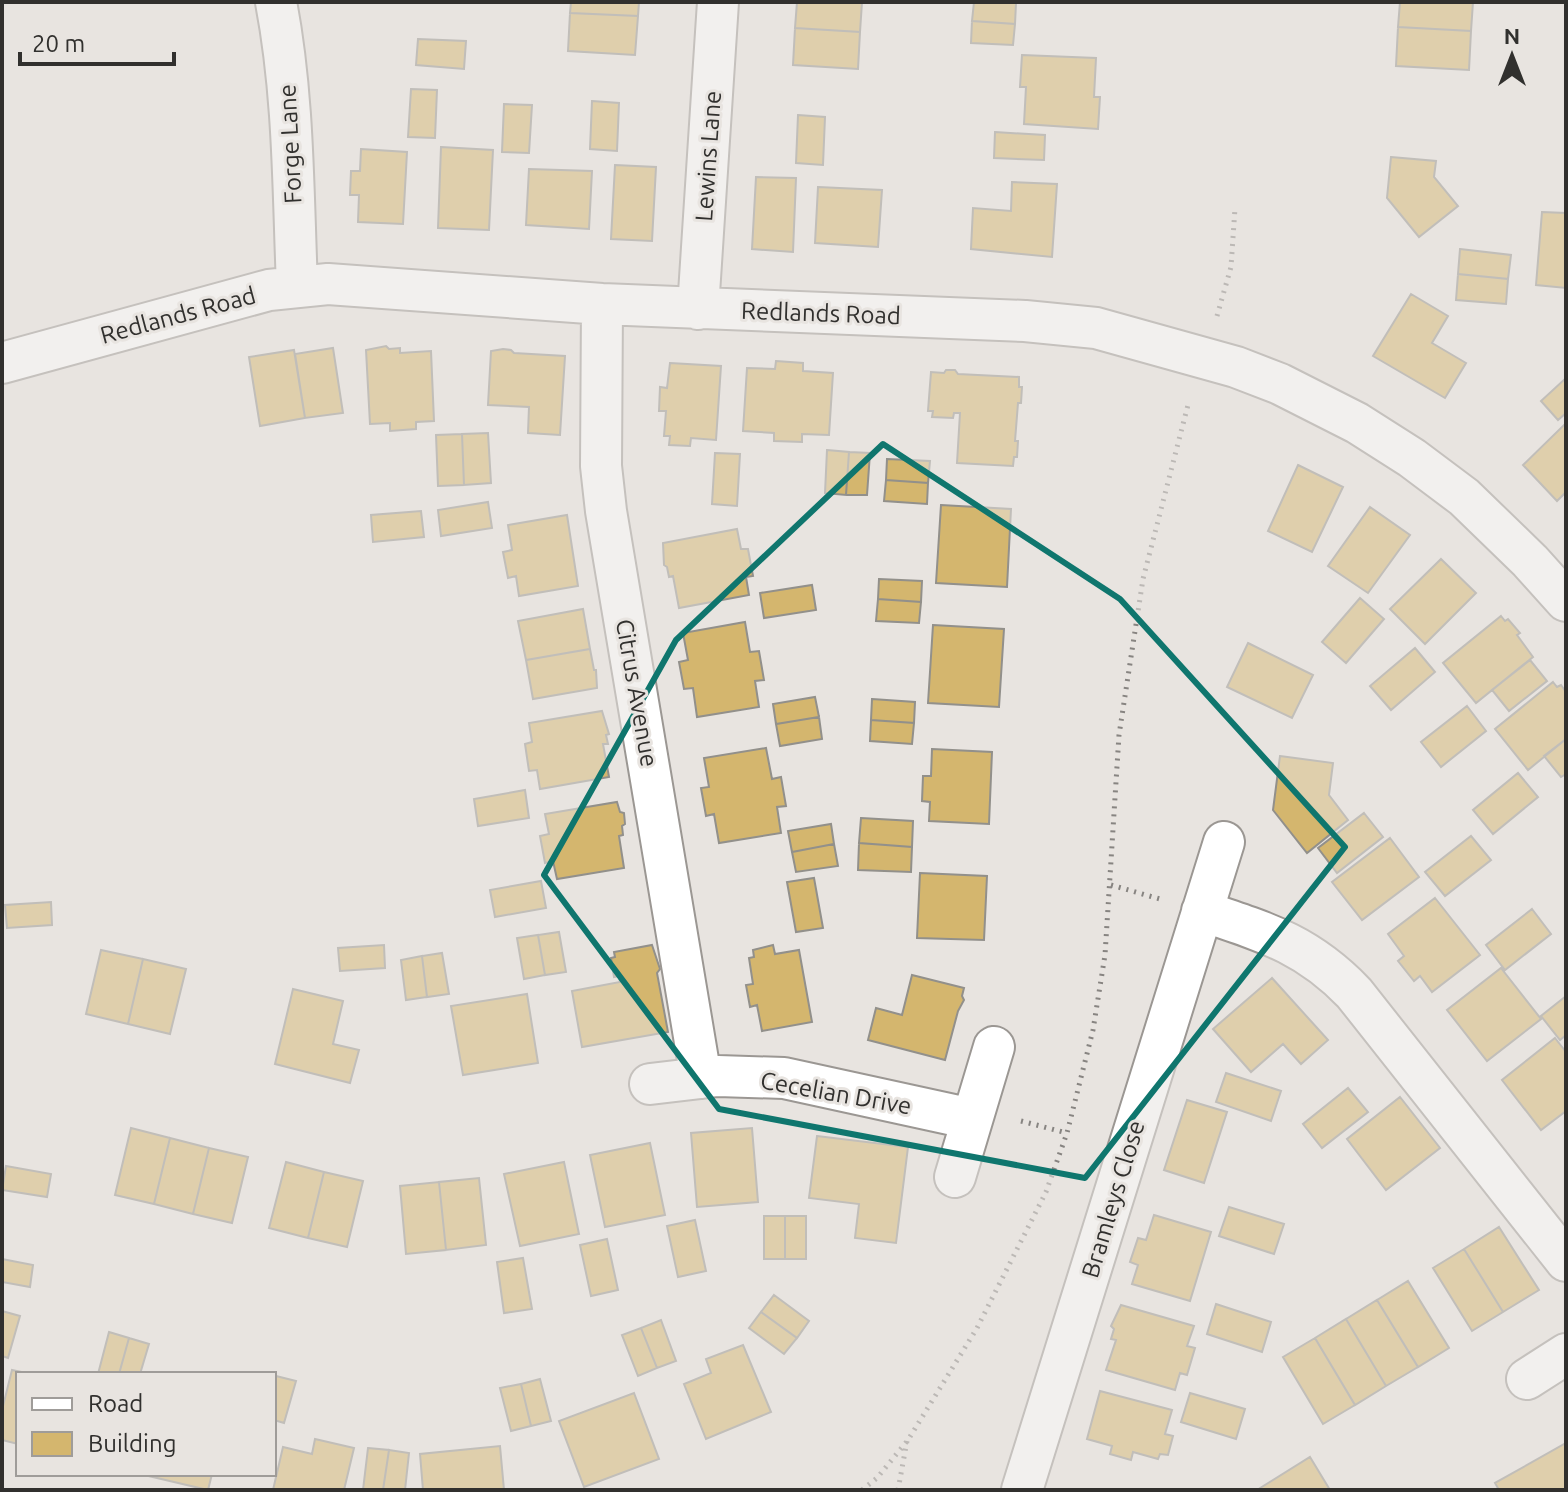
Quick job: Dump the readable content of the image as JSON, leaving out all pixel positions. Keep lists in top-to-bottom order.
{
  "streets": {
    "street": [
      "Forge Lane",
      "Lewins Lane",
      "Redlands Road",
      "Citrus Avenue",
      "Cecelian Drive",
      "Bramleys Close"
    ]
  },
  "crossings": [
    ["Forge Lane", "Redlands Road"],
    ["Lewins Lane", "Redlands Road"],
    ["Redlands Road", "Citrus Avenue"],
    ["Citrus Avenue", "Cecelian Drive"]
  ],
  "legend": ["Road", "Building"],
  "scale_bar": "20 m",
  "north": "top"
}
